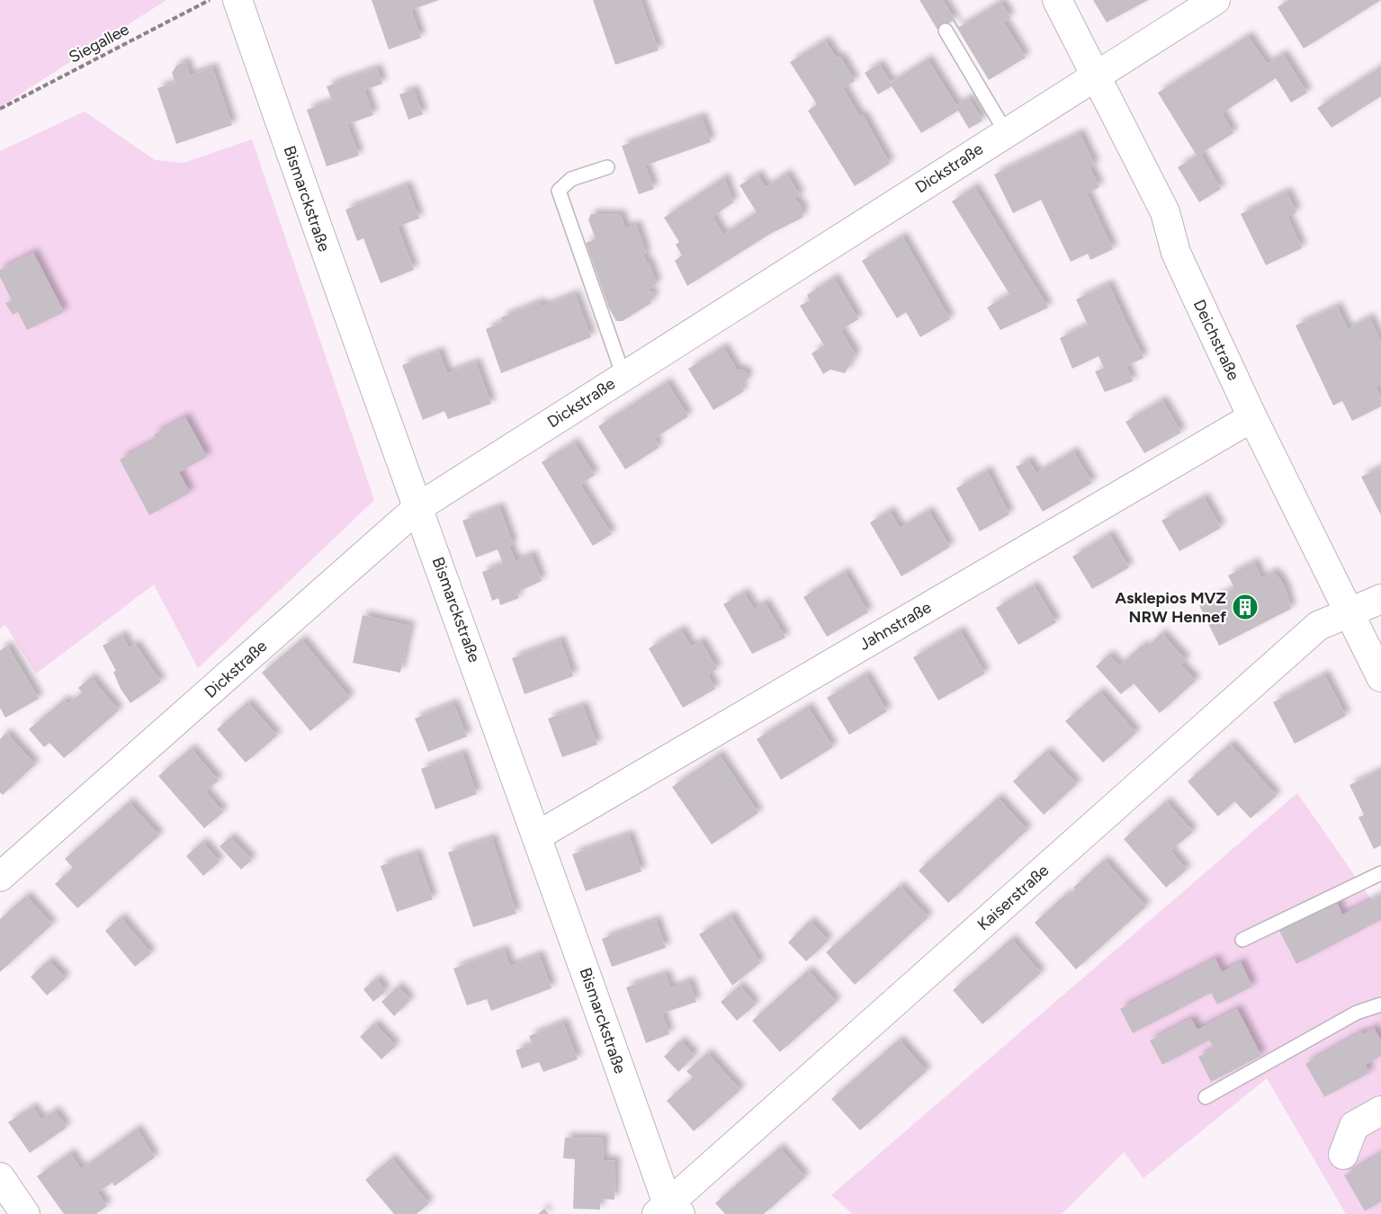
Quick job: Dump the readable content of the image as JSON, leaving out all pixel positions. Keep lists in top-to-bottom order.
{
  "streets": {
    "street": [
      "Dickstraße",
      "Bismarckstraße",
      "Deichstraße",
      "Jahnstraße",
      "Kaiserstraße"
    ],
    "path": ["Siegallee"]
  },
  "crossings": [
    ["Dickstraße", "Bismarckstraße"],
    ["Dickstraße", "Deichstraße"],
    ["Bismarckstraße", "Jahnstraße"],
    ["Bismarckstraße", "Kaiserstraße"],
    ["Deichstraße", "Jahnstraße"],
    ["Deichstraße", "Kaiserstraße"]
  ],
  "places": {
    "building": ["Asklepios MVZ NRW Hennef"]
  }
}
